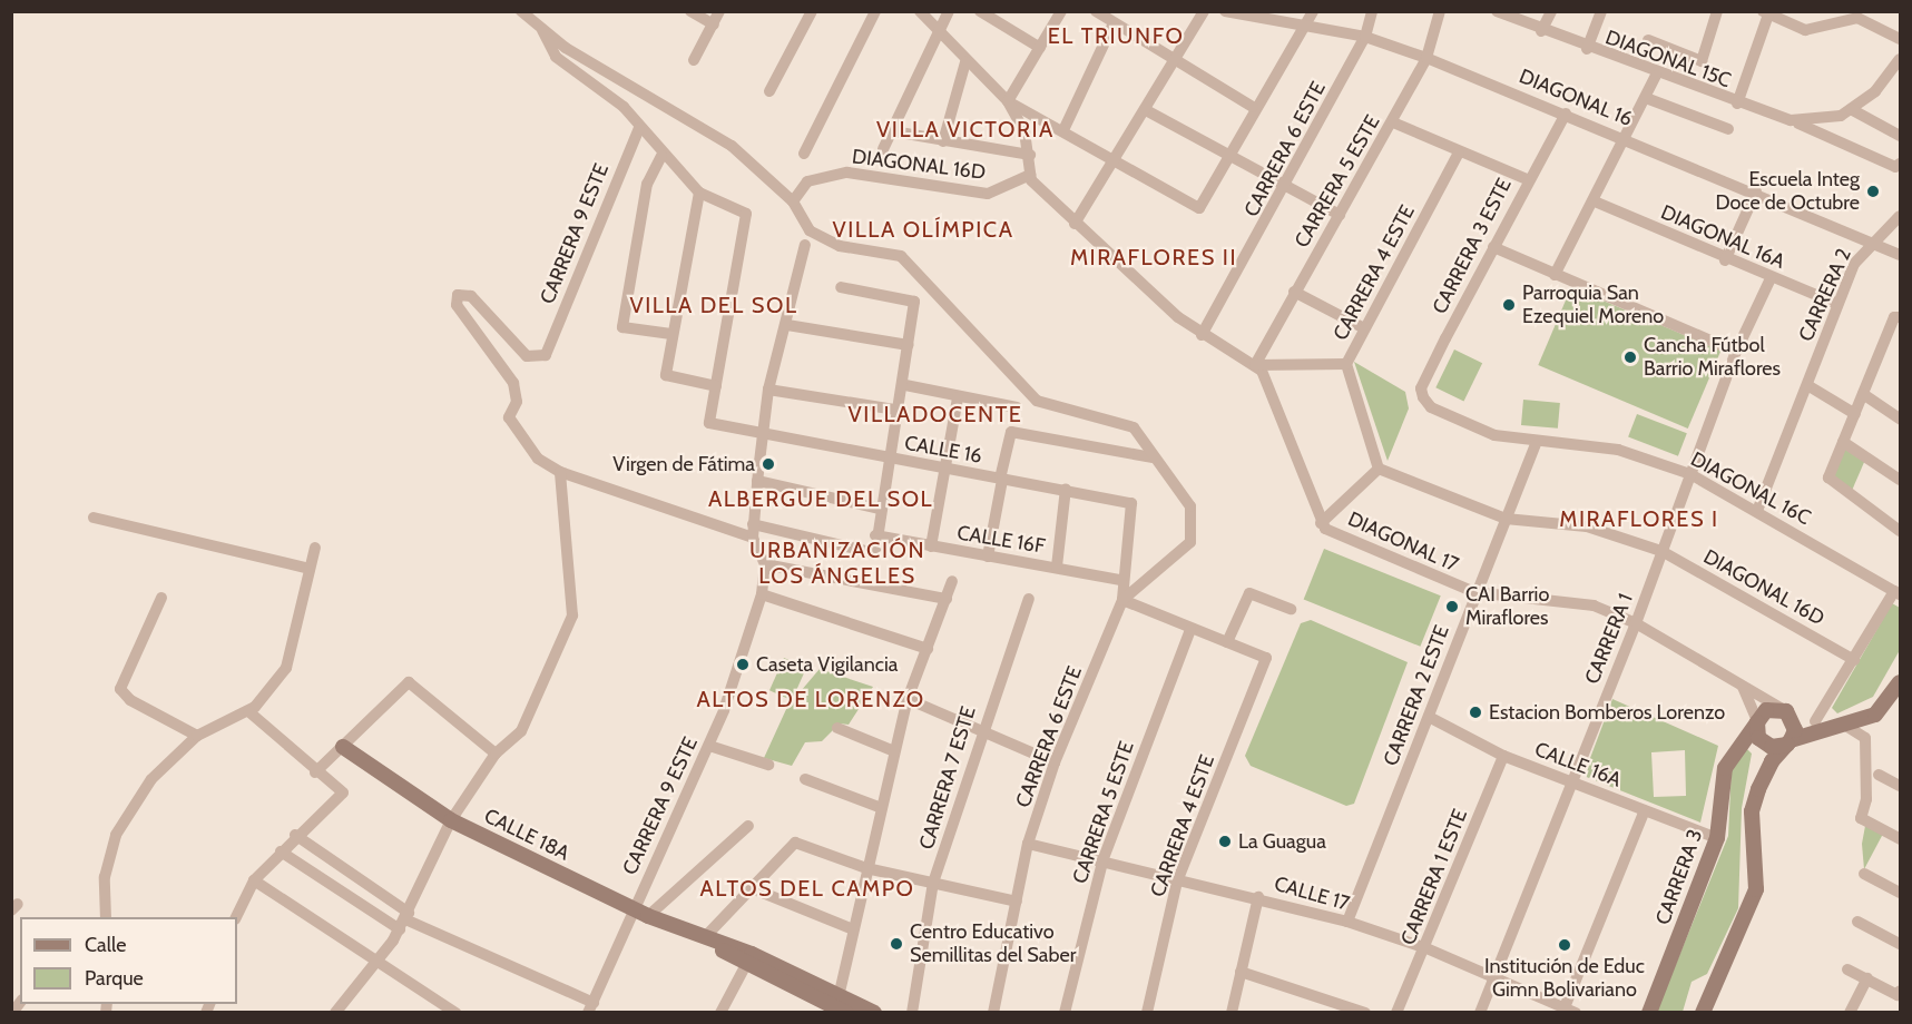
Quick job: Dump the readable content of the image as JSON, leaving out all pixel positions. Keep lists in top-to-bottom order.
{
  "streets": {
    "street": [
      "DIAGONAL 15C",
      "DIAGONAL 16",
      "CARRERA 6 ESTE",
      "DIAGONAL 16D",
      "CARRERA 5 ESTE",
      "CARRERA 9 ESTE",
      "DIAGONAL 16A",
      "CARRERA 3 ESTE",
      "CARRERA 4 ESTE",
      "CARRERA 2",
      "CALLE 16",
      "DIAGONAL 16C",
      "CALLE 16F",
      "DIAGONAL 17",
      "CARRERA 1",
      "CARRERA 2 ESTE",
      "CALLE 16A",
      "CARRERA 7 ESTE",
      "CALLE 18A",
      "CARRERA 1 ESTE",
      "CARRERA 3",
      "CALLE 17"
    ]
  },
  "crossings": [
    ["DIAGONAL 16", "CARRERA 6 ESTE"],
    ["DIAGONAL 16", "CARRERA 5 ESTE"],
    ["DIAGONAL 16", "CARRERA 3 ESTE"],
    ["DIAGONAL 16", "CARRERA 2"],
    ["CARRERA 6 ESTE", "CALLE 17"],
    ["DIAGONAL 16D", "CARRERA 1"],
    ["DIAGONAL 16D", "CARRERA 2 ESTE"],
    ["CARRERA 5 ESTE", "CARRERA 4 ESTE"],
    ["CARRERA 5 ESTE", "DIAGONAL 17"],
    ["CARRERA 5 ESTE", "CALLE 17"],
    ["CARRERA 9 ESTE", "CALLE 18A"],
    ["DIAGONAL 16A", "CARRERA 2"],
    ["DIAGONAL 16A", "CARRERA 1"],
    ["CARRERA 3 ESTE", "DIAGONAL 16C"],
    ["CARRERA 4 ESTE", "DIAGONAL 17"],
    ["CARRERA 4 ESTE", "CALLE 17"],
    ["CARRERA 2", "DIAGONAL 16C"],
    ["CALLE 16", "CALLE 16F"],
    ["DIAGONAL 16C", "CARRERA 1"],
    ["DIAGONAL 16C", "CARRERA 2 ESTE"],
    ["DIAGONAL 17", "CARRERA 1"],
    ["DIAGONAL 17", "CARRERA 2 ESTE"],
    ["DIAGONAL 17", "CARRERA 3"],
    ["CARRERA 1", "CALLE 16A"],
    ["CARRERA 1", "CALLE 17"],
    ["CARRERA 2 ESTE", "CALLE 16A"],
    ["CARRERA 2 ESTE", "CALLE 17"],
    ["CALLE 16A", "CARRERA 1 ESTE"],
    ["CALLE 16A", "CARRERA 3"],
    ["CARRERA 1 ESTE", "CALLE 17"]
  ],
  "districts": [
    "EL TRIUNFO",
    "VILLA VICTORIA",
    "VILLA OLÍMPICA",
    "MIRAFLORES II",
    "VILLA DEL SOL",
    "VILLADOCENTE",
    "ALBERGUE DEL SOL",
    "MIRAFLORES I",
    "URBANIZACIÓN LOS ÁNGELES",
    "ALTOS DE LORENZO",
    "ALTOS DEL CAMPO"
  ],
  "places": [
    "Escuela Integ Doce de Octubre",
    "Parroquia San Ezequiel Moreno",
    "Cancha Fútbol Barrio Miraflores",
    "Virgen de Fátima",
    "CAI Barrio Miraflores",
    "Caseta Vigilancia",
    "Estacion Bomberos Lorenzo",
    "La Guagua",
    "Centro Educativo Semillitas del Saber",
    "Institución de Educ Gimn Bolivariano"
  ],
  "legend": ["Calle", "Parque"]
}
